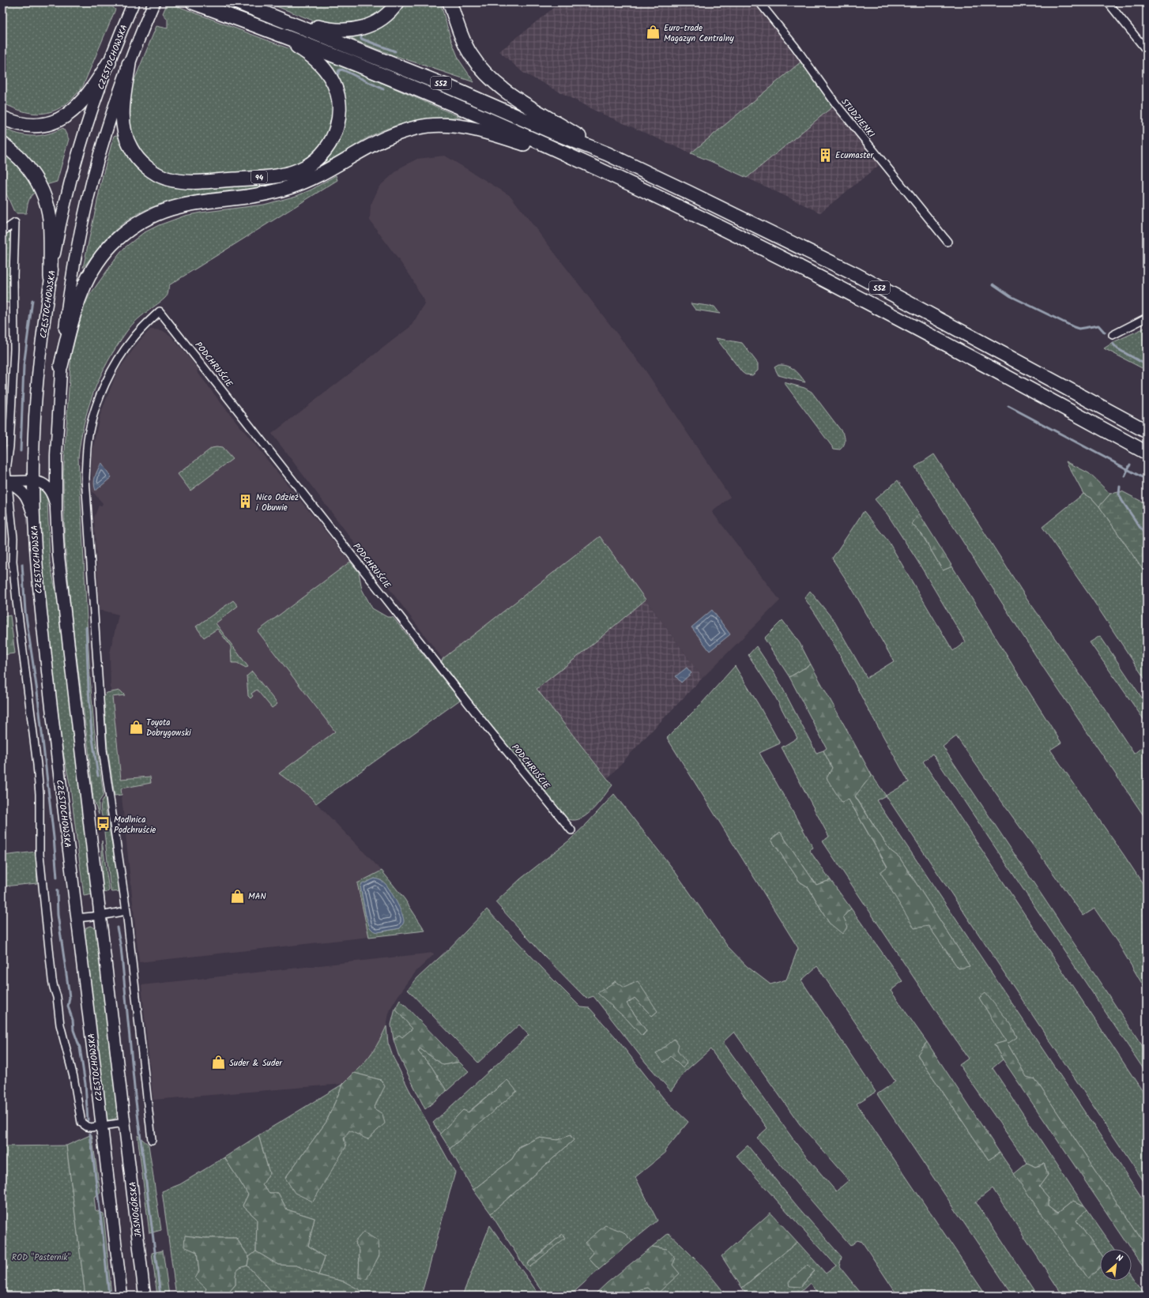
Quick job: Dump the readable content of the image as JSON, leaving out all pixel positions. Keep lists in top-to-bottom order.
{
  "streets": {
    "highway": ["S52", "94"],
    "main road": ["CZĘSTOCHOWSKA", "JASNOGÓRSKA"],
    "street": ["STUDZIENKI", "PODCHRUŚCIE"]
  },
  "crossings": [
    ["CZĘSTOCHOWSKA", "94"],
    ["CZĘSTOCHOWSKA", "JASNOGÓRSKA"],
    ["S52", "94"]
  ],
  "parks": ["ROD \"Pasternik\""],
  "places": {
    "shop": [
      "Euro-trade Magazyn Centralny",
      "Toyota Dobrygowski",
      "MAN",
      "Suder & Suder"
    ],
    "building": ["Ecumaster", "Nico Odzież i Obuwie"],
    "bus stop": ["Modlnica Podchruście"]
  },
  "north": "top right"
}
